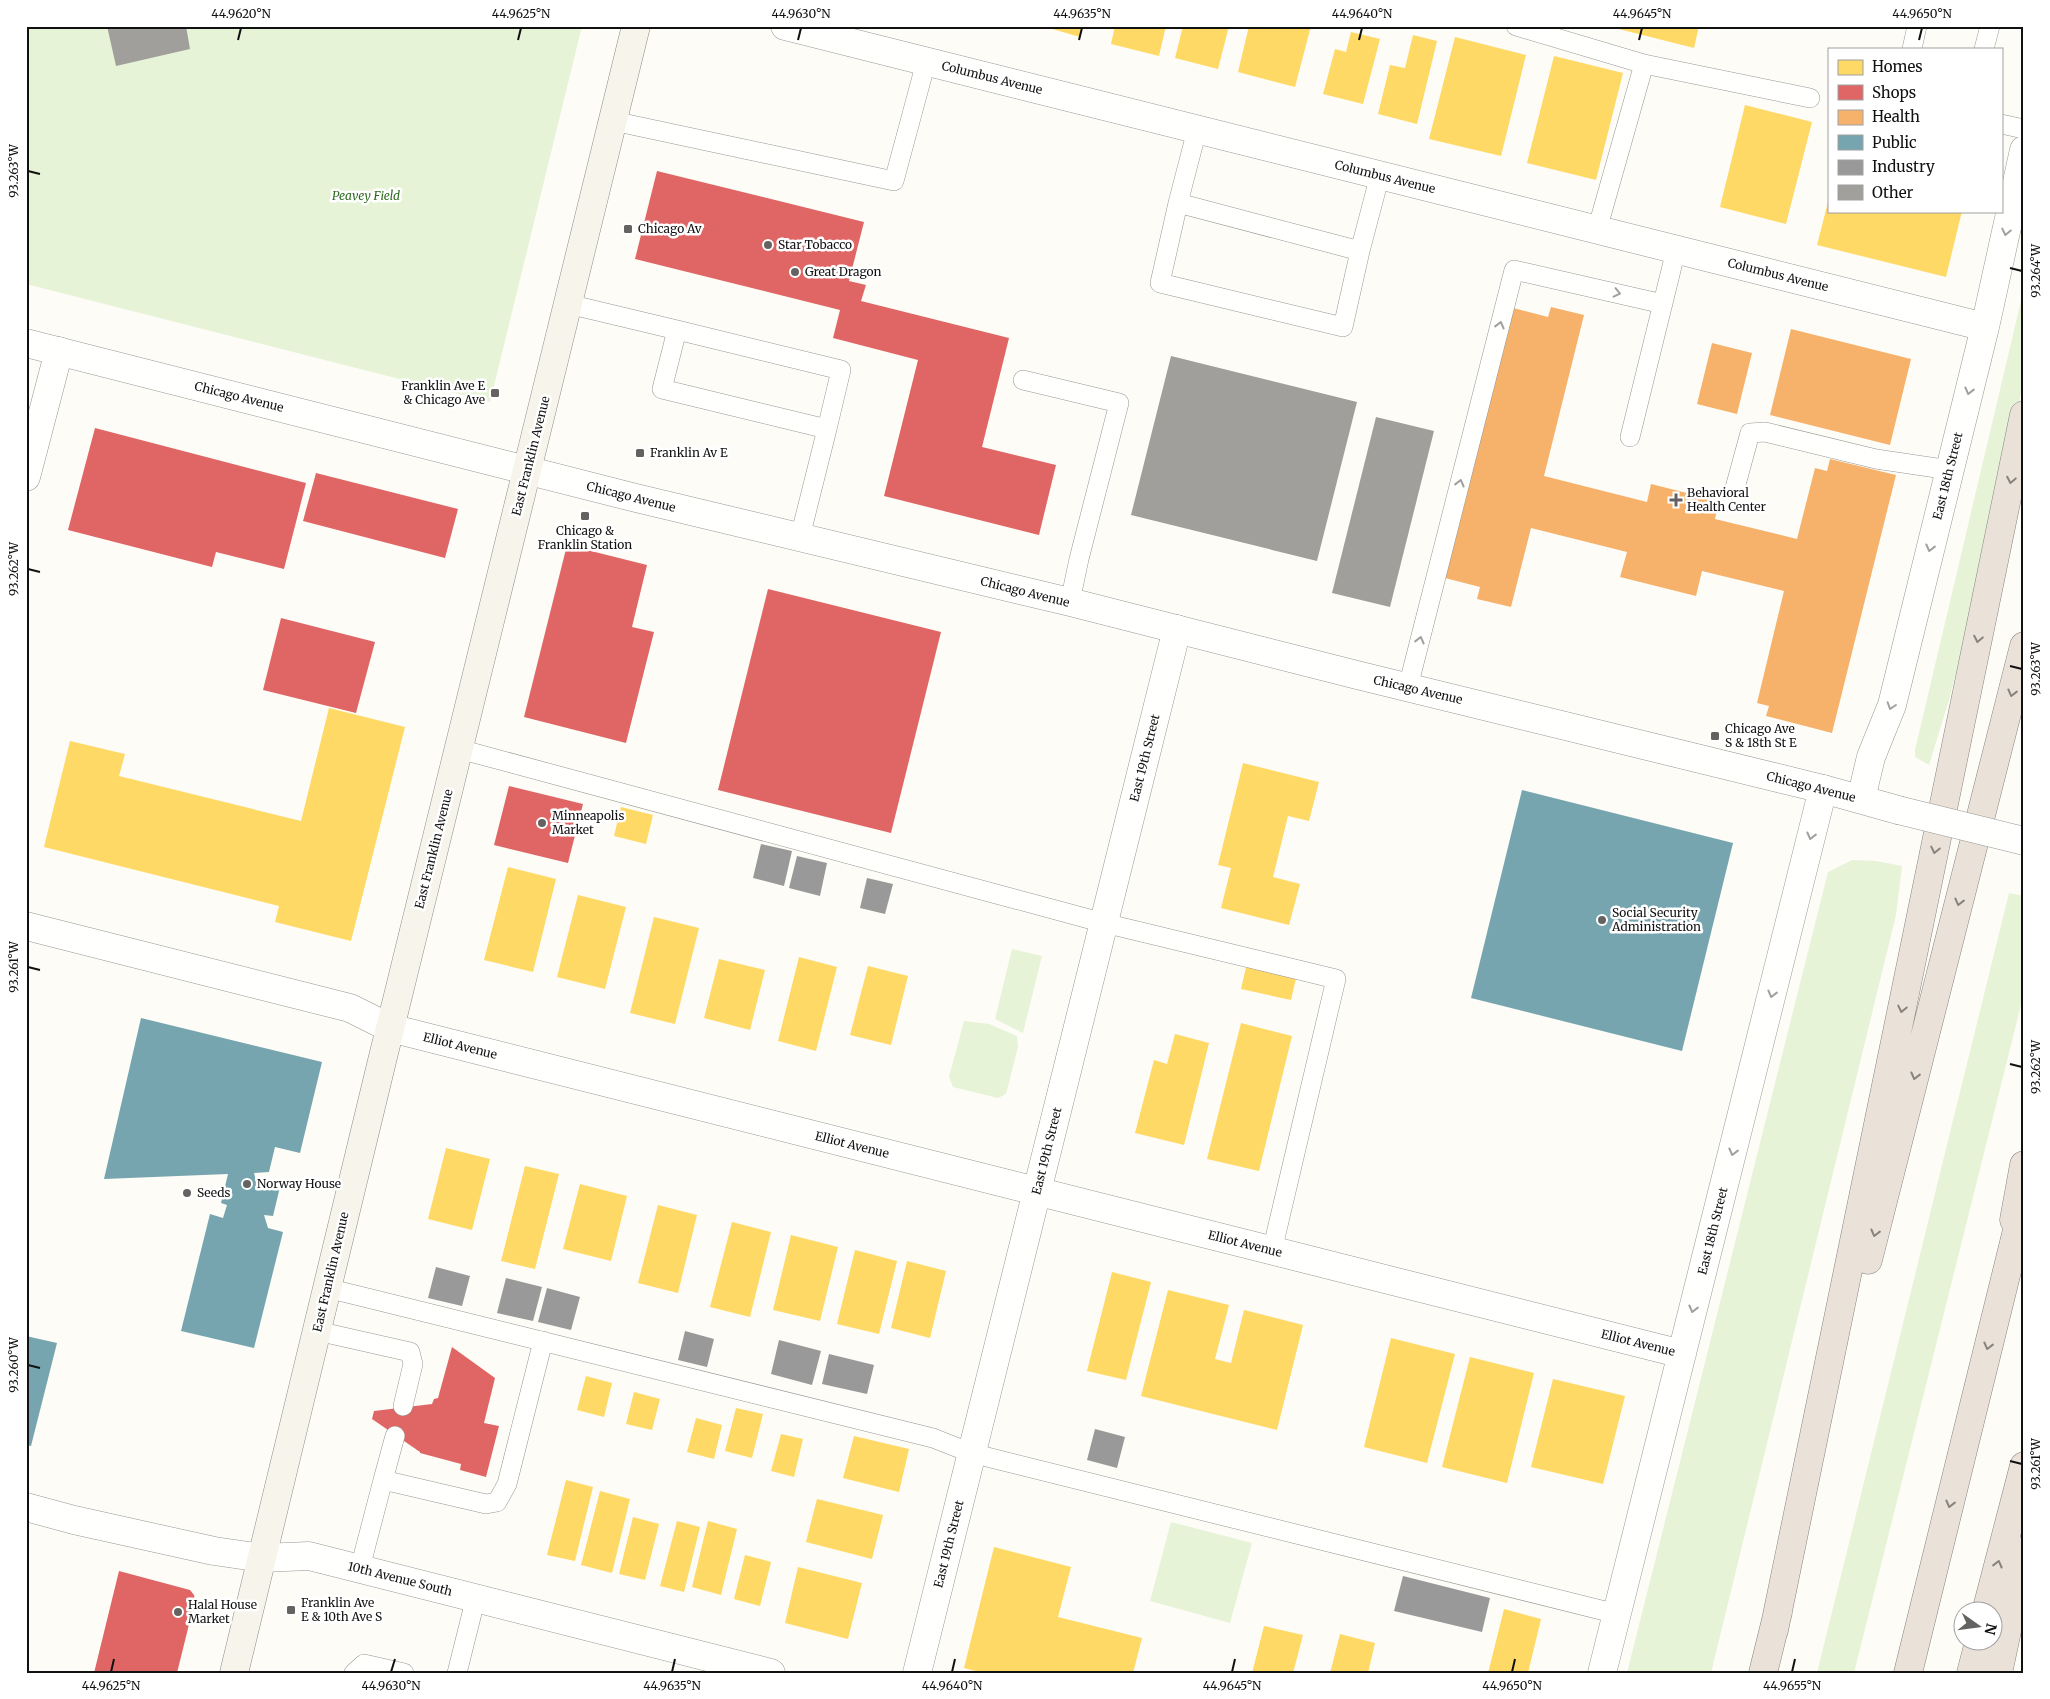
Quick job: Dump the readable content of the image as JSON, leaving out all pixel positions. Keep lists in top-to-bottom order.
{
  "streets": {
    "main road": ["East Franklin Avenue"],
    "street": [
      "Columbus Avenue",
      "Chicago Avenue",
      "East 18th Street",
      "East 19th Street",
      "Elliot Avenue",
      "10th Avenue South"
    ]
  },
  "crossings": [
    ["Columbus Avenue", "East 18th Street"],
    ["Chicago Avenue", "East Franklin Avenue"],
    ["Chicago Avenue", "East 18th Street"],
    ["Chicago Avenue", "East 19th Street"],
    ["East Franklin Avenue", "Elliot Avenue"],
    ["East Franklin Avenue", "10th Avenue South"],
    ["East 18th Street", "Elliot Avenue"],
    ["East 19th Street", "Elliot Avenue"]
  ],
  "one_way": ["East 18th Street"],
  "parks": ["Peavey Field"],
  "places": {
    "transit": [
      "Chicago Av",
      "Franklin Ave E & Chicago Ave",
      "Franklin Av E",
      "Chicago & Franklin Station",
      "Chicago Ave S & 18th St E",
      "Franklin Ave E & 10th Ave S"
    ],
    "other": [
      "Star Tobacco",
      "Great Dragon",
      "Minneapolis Market",
      "Social Security Administration",
      "Norway House",
      "Seeds",
      "Halal House Market"
    ],
    "health": ["Behavioral Health Center"]
  },
  "legend": [
    "Homes",
    "Shops",
    "Health",
    "Public",
    "Industry",
    "Other"
  ],
  "north": "right",
  "coordinates": [
    "44.9620°N",
    "44.9625°N",
    "44.9630°N",
    "44.9635°N",
    "44.9640°N",
    "44.9645°N",
    "44.9650°N",
    "93.263°W",
    "93.264°W",
    "93.262°W",
    "93.261°W",
    "93.260°W",
    "44.9655°N"
  ]
}
